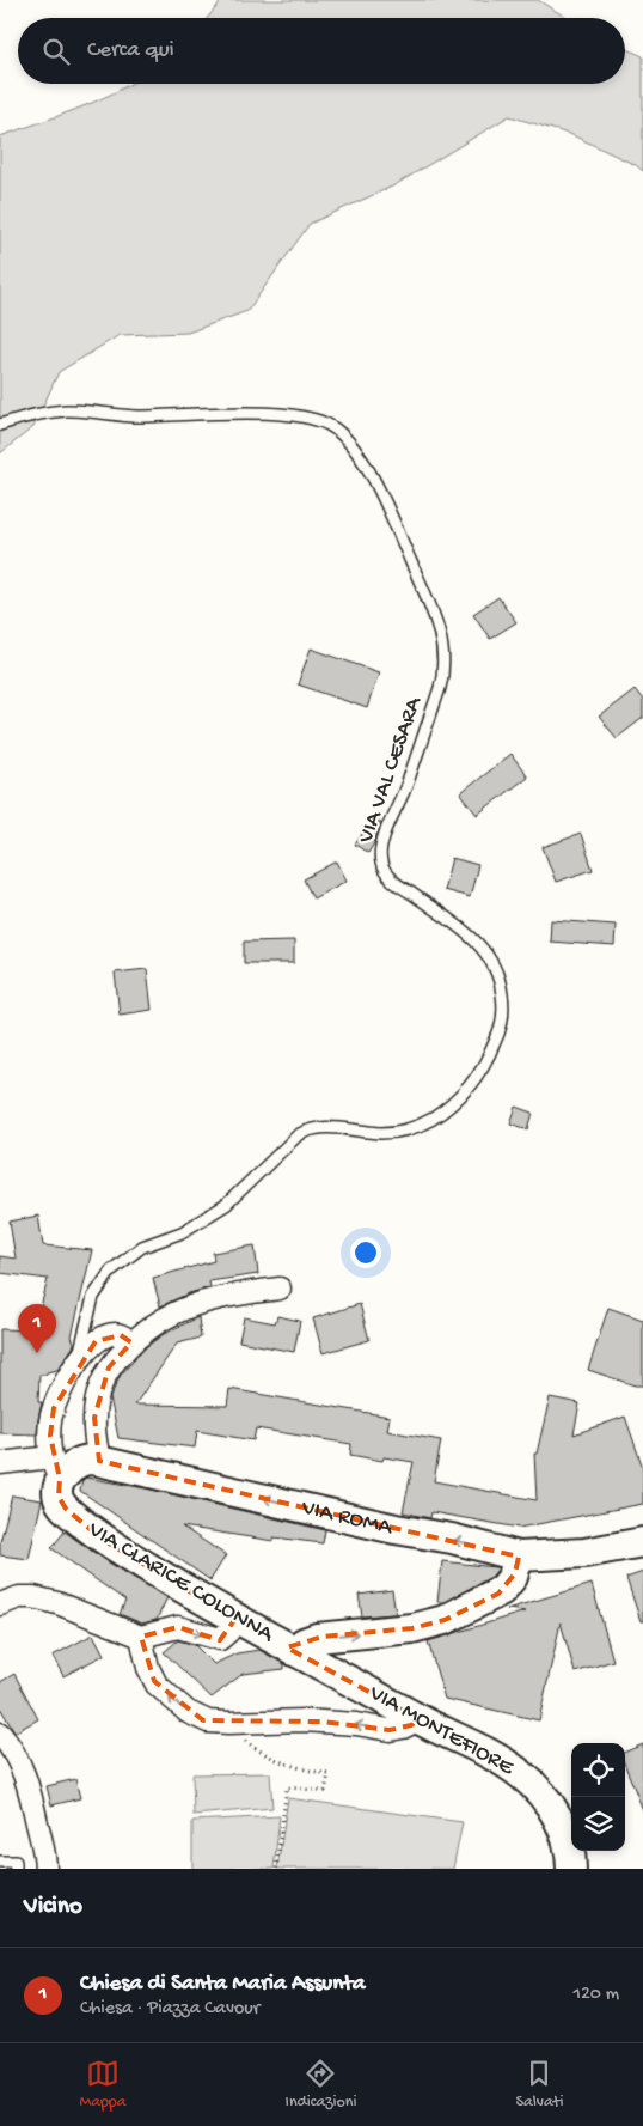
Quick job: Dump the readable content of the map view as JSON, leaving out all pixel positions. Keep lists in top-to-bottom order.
{
  "streets": {
    "main road": ["VIA ROMA", "VIA CLARICE COLONNA", "VIA MONTEFIORE"],
    "lane": ["VIA VAL CESARA"]
  },
  "crossings": [
    ["VIA ROMA", "VIA CLARICE COLONNA"],
    ["VIA CLARICE COLONNA", "VIA MONTEFIORE"]
  ],
  "one_way": ["VIA ROMA"],
  "page": {
    "search": "Cerca qui",
    "pins": "1",
    "heading": "Vicino",
    "list": [
      {
        "mark": "1",
        "name": "Chiesa di Santa Maria Assunta",
        "note": "Chiesa · Piazza Cavour",
        "value": "120 m"
      }
    ],
    "nav": ["Mappa", "Indicazioni", "Salvati"]
  }
}
